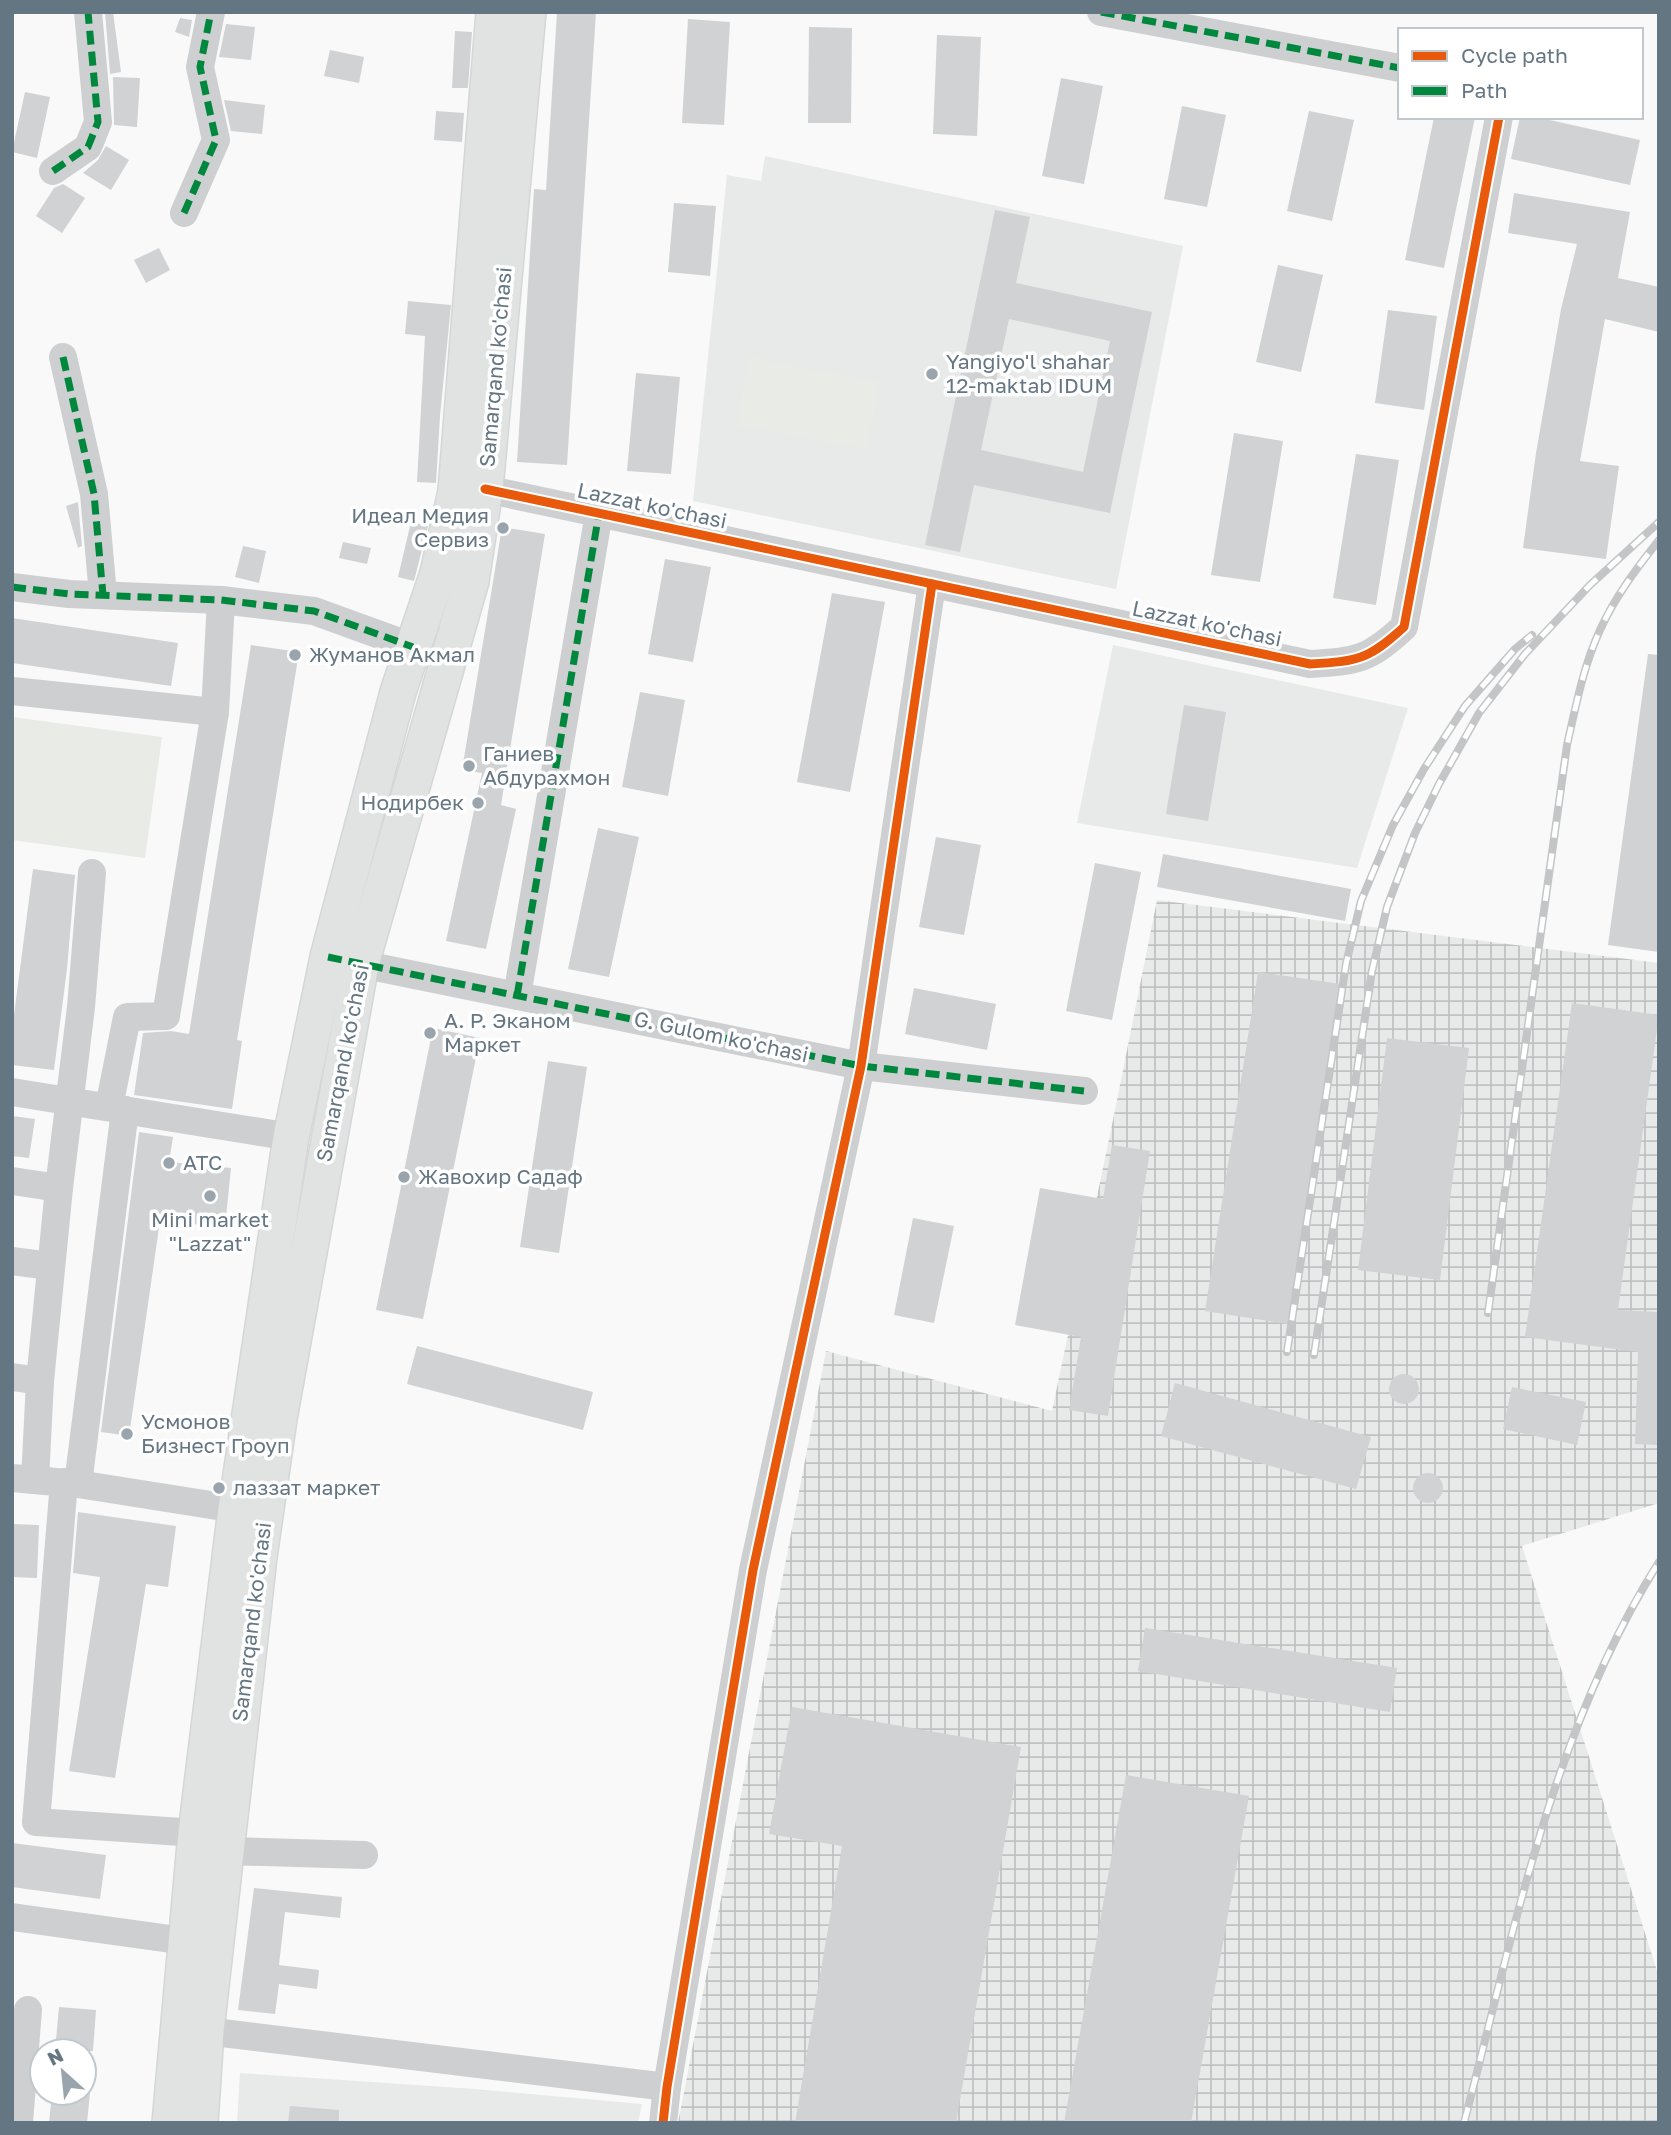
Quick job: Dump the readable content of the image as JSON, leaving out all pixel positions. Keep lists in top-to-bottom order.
{
  "streets": {
    "main road": ["Samarqand ko'chasi"],
    "street": ["Lazzat ko'chasi", "G. Gulom ko'chasi"]
  },
  "crossings": [
    ["Samarqand ko'chasi", "Lazzat ko'chasi"],
    ["Samarqand ko'chasi", "G. Gulom ko'chasi"]
  ],
  "places": [
    "Yangiyo'l shahar 12-maktab IDUM",
    "Идеал Медия Сервиз",
    "Жуманов Акмал",
    "Ганиев Абдурахмон",
    "Нодирбек",
    "А. Р. Эканом Маркет",
    "АТС",
    "Жавохир Садаф",
    "Mini market \"Lazzat\"",
    "Усмонов Бизнест Гроуп",
    "лаззат маркет"
  ],
  "legend": ["Cycle path", "Path"],
  "north": "top left"
}
